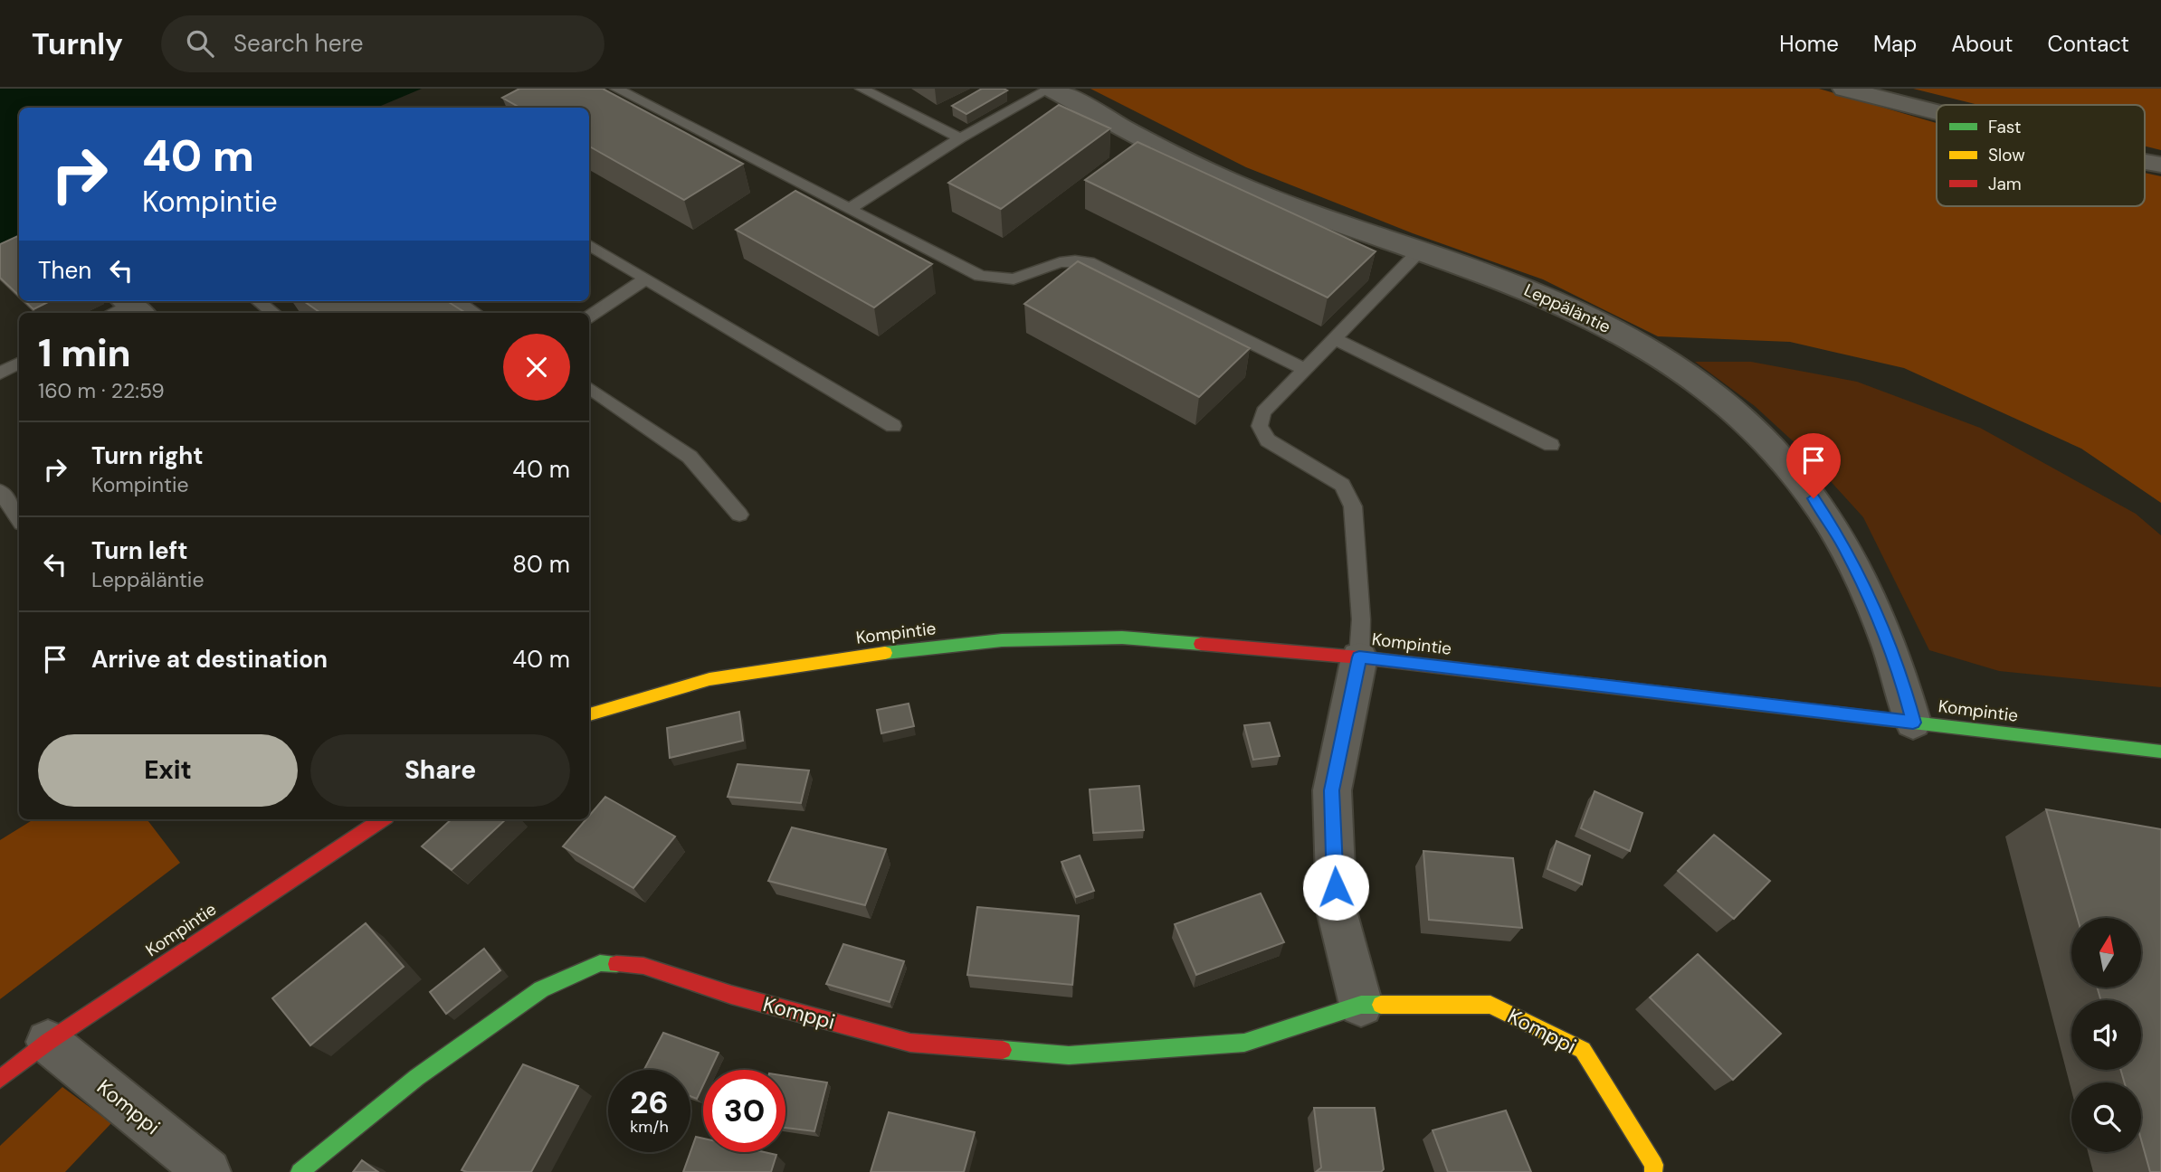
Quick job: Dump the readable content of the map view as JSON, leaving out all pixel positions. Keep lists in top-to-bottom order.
{
  "streets": {
    "street": ["Leppäläntie", "Kompintie", "Komppi"]
  },
  "crossings": [
    ["Leppäläntie", "Kompintie"],
    ["Kompintie", "Komppi"]
  ],
  "legend": ["Fast", "Slow", "Jam"],
  "north": "top",
  "page": {
    "header": "Turnly",
    "search": "Search here",
    "nav": [
      "Home",
      "Map",
      "About",
      "Contact"
    ],
    "turn": ["40 m", "Kompintie"],
    "then": "Then",
    "heading": ["1 min", "160 m · 22:59"],
    "list": [
      {
        "name": "Turn right",
        "note": "Kompintie",
        "value": "40 m"
      },
      {
        "name": "Turn left",
        "note": "Leppäläntie",
        "value": "80 m"
      },
      {
        "name": "Arrive at destination",
        "value": "40 m"
      }
    ],
    "buttons": ["Exit", "Share"],
    "speed": "26 km/h",
    "limit": "30"
  }
}
